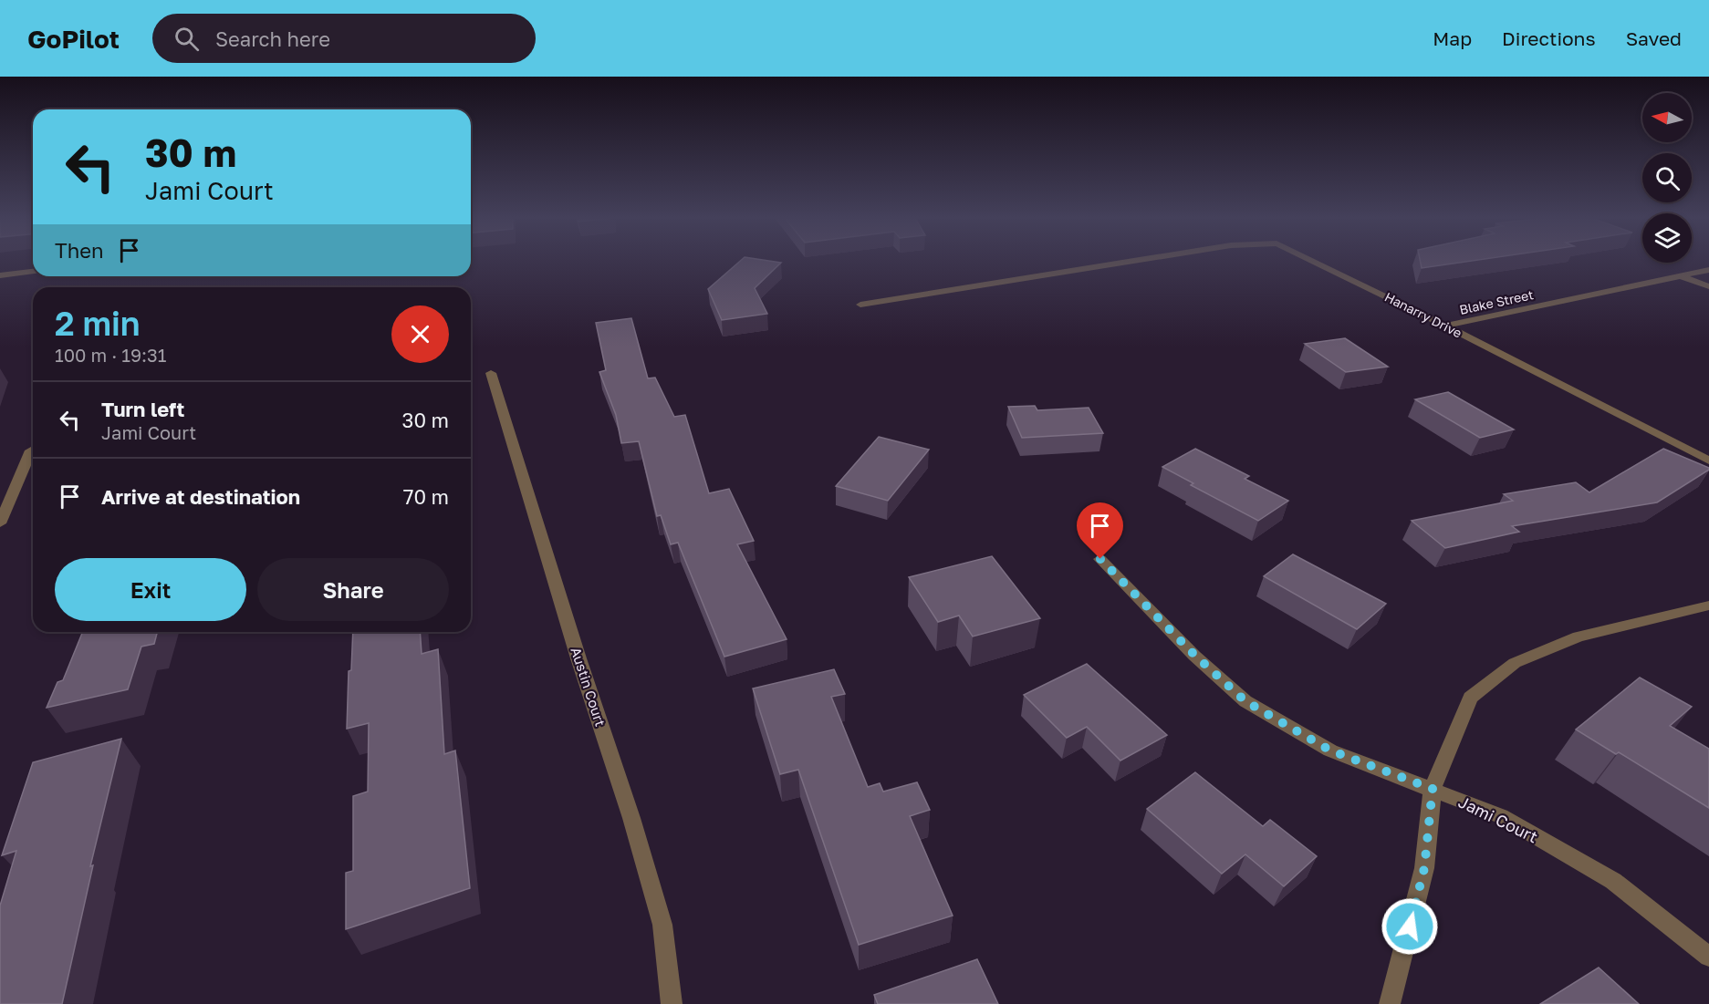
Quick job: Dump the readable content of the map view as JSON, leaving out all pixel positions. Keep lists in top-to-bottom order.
{
  "streets": {
    "street": [
      "Blake Street",
      "Hanarry Drive",
      "Austin Court",
      "Jami Court"
    ]
  },
  "crossings": [
    ["Blake Street", "Hanarry Drive"]
  ],
  "north": "left",
  "page": {
    "header": "GoPilot",
    "search": "Search here",
    "nav": ["Map", "Directions", "Saved"],
    "turn": ["30 m", "Jami Court"],
    "then": "Then",
    "heading": ["2 min", "100 m · 19:31"],
    "list": [
      {
        "name": "Turn left",
        "note": "Jami Court",
        "value": "30 m"
      },
      {
        "name": "Arrive at destination",
        "value": "70 m"
      }
    ],
    "buttons": ["Exit", "Share"]
  }
}
